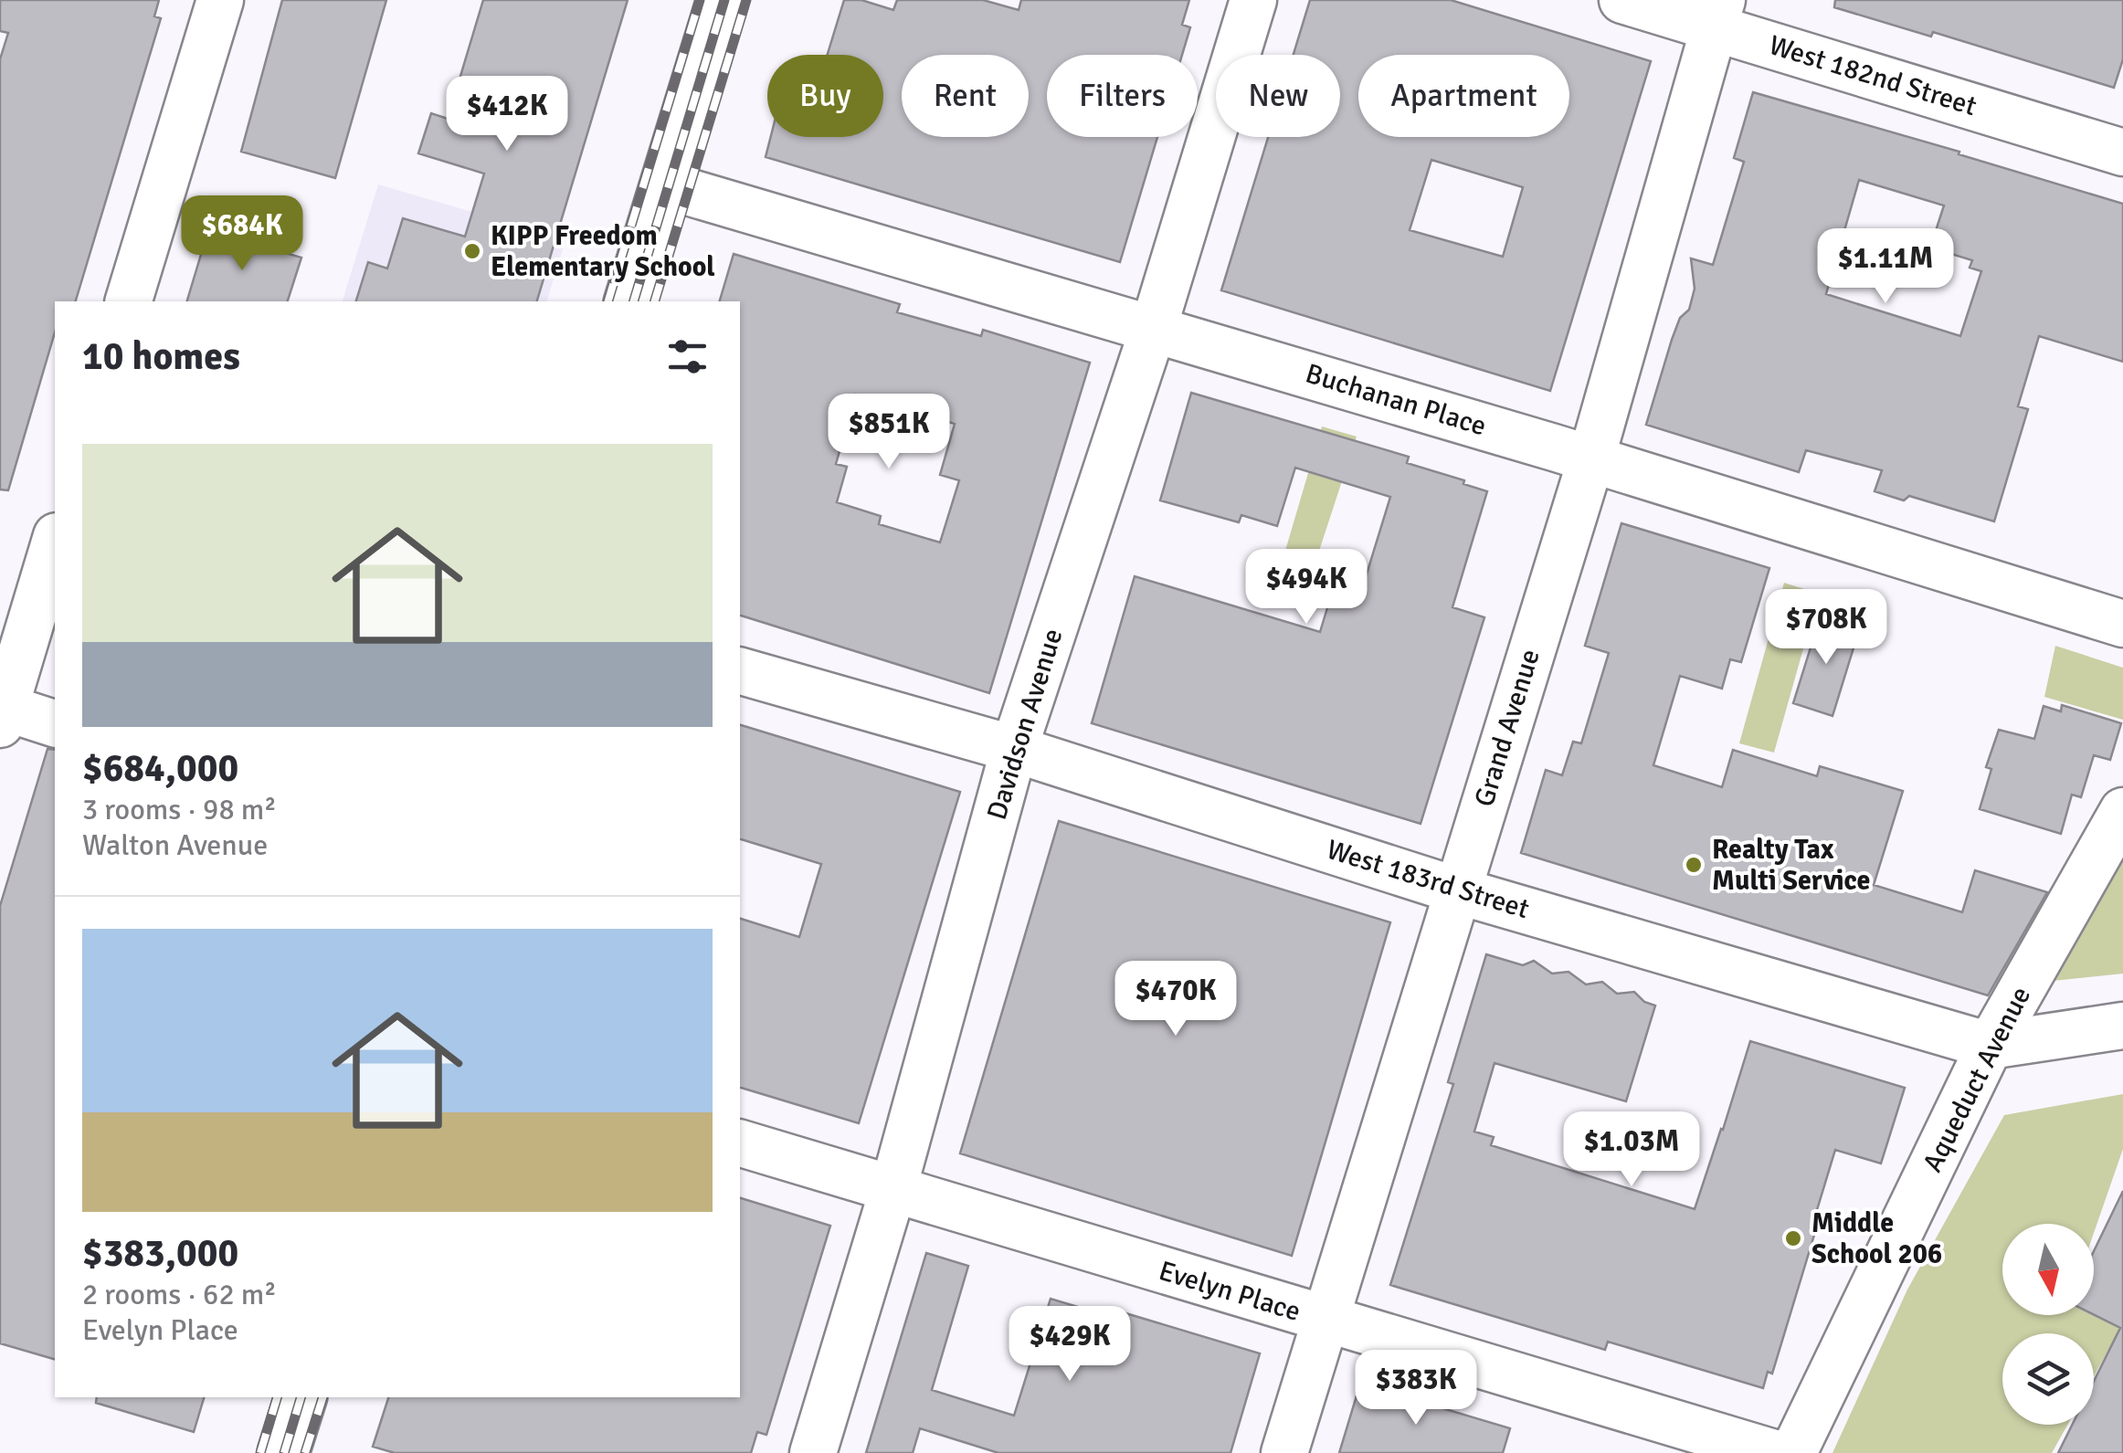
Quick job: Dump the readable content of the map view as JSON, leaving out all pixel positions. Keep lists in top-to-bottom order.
{
  "streets": {
    "street": [
      "West 182nd Street",
      "Buchanan Place",
      "Davidson Avenue",
      "Grand Avenue",
      "West 183rd Street",
      "Aqueduct Avenue",
      "Evelyn Place"
    ]
  },
  "crossings": [
    ["West 182nd Street", "Grand Avenue"],
    ["Buchanan Place", "Davidson Avenue"],
    ["Buchanan Place", "Grand Avenue"],
    ["Davidson Avenue", "West 183rd Street"],
    ["Davidson Avenue", "Evelyn Place"],
    ["Grand Avenue", "West 183rd Street"],
    ["Grand Avenue", "Evelyn Place"],
    ["West 183rd Street", "Aqueduct Avenue"]
  ],
  "places": ["KIPP Freedom Elementary School", "Realty Tax Multi Service", "Middle School 206"],
  "north": "bottom",
  "page": {
    "chip": [
      "Buy",
      "Rent",
      "Filters",
      "New",
      "Apartment"
    ],
    "price": [
      "$412K",
      "$684K",
      "$1.11M",
      "$851K",
      "$494K",
      "$708K",
      "$470K",
      "$1.03M",
      "$429K",
      "$383K"
    ],
    "heading": "10 homes",
    "list": [
      {
        "name": "$684,000",
        "note": "3 rooms · 98 m² · Walton Avenue"
      },
      {
        "name": "$383,000",
        "note": "2 rooms · 62 m² · Evelyn Place"
      }
    ]
  }
}
